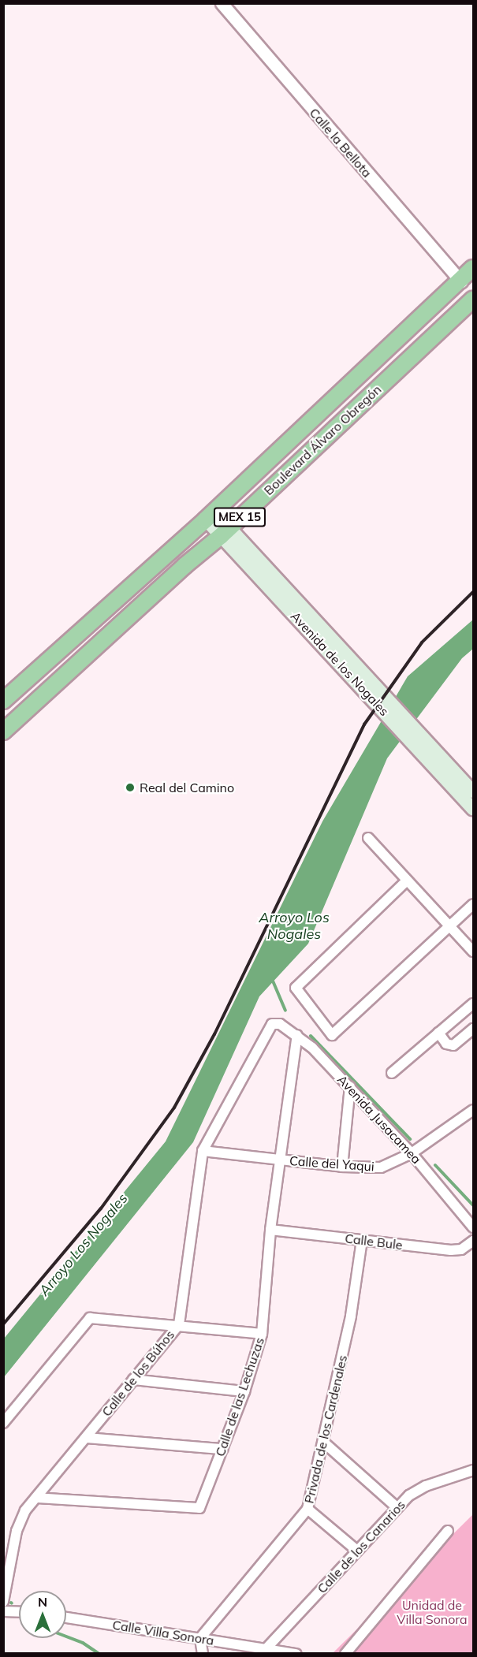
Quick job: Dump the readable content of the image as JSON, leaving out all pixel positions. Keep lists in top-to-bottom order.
{
  "streets": {
    "highway": ["Boulevard Álvaro Obregón", "MEX 15"],
    "main road": ["Avenida de los Nogales"],
    "street": [
      "Calle la Bellota",
      "Avenida Jusacamea",
      "Calle del Yaqui",
      "Calle Bule",
      "Calle de los Búhos",
      "Calle de las Lechuzas",
      "Privada de los Cardenales",
      "Calle de los Canarios",
      "Calle Villa Sonora"
    ]
  },
  "crossings": [
    ["Calle la Bellota", "Boulevard Álvaro Obregón"],
    ["Boulevard Álvaro Obregón", "Avenida de los Nogales"],
    ["Avenida Jusacamea", "Calle del Yaqui"],
    ["Avenida Jusacamea", "Calle de los Búhos"],
    ["Avenida Jusacamea", "Calle de las Lechuzas"],
    ["Calle del Yaqui", "Calle de los Búhos"],
    ["Calle del Yaqui", "Calle de las Lechuzas"],
    ["Calle Bule", "Calle de las Lechuzas"],
    ["Calle Bule", "Privada de los Cardenales"],
    ["Calle de los Búhos", "Calle de las Lechuzas"],
    ["Privada de los Cardenales", "Calle Villa Sonora"],
    ["Calle de los Canarios", "Calle Villa Sonora"]
  ],
  "water": ["Arroyo Los Nogales"],
  "parks": ["Unidad de Villa Sonora"],
  "places": ["Real del Camino"],
  "north": "top"
}
